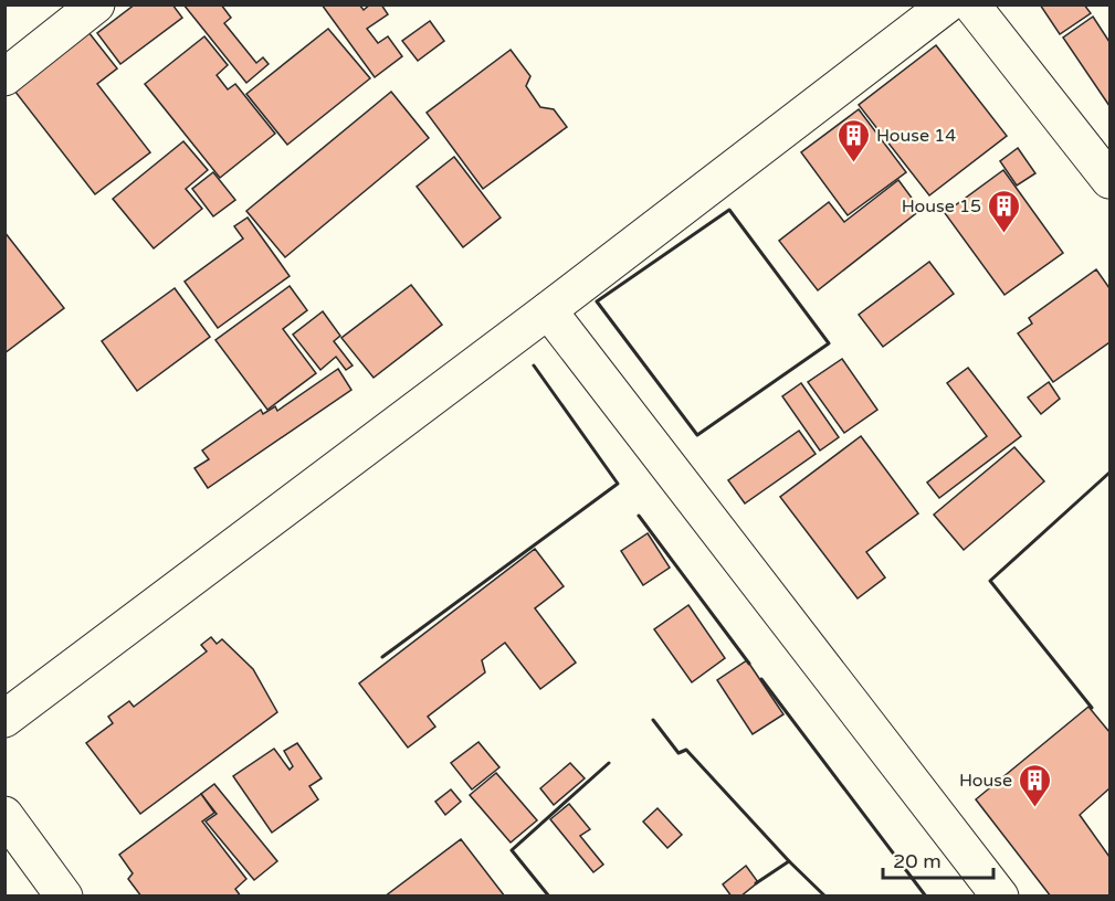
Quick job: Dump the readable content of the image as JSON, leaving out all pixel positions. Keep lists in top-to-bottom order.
{
  "places": {
    "building": ["House 14", "House 15", "House"]
  },
  "scale_bar": "20 m"
}
